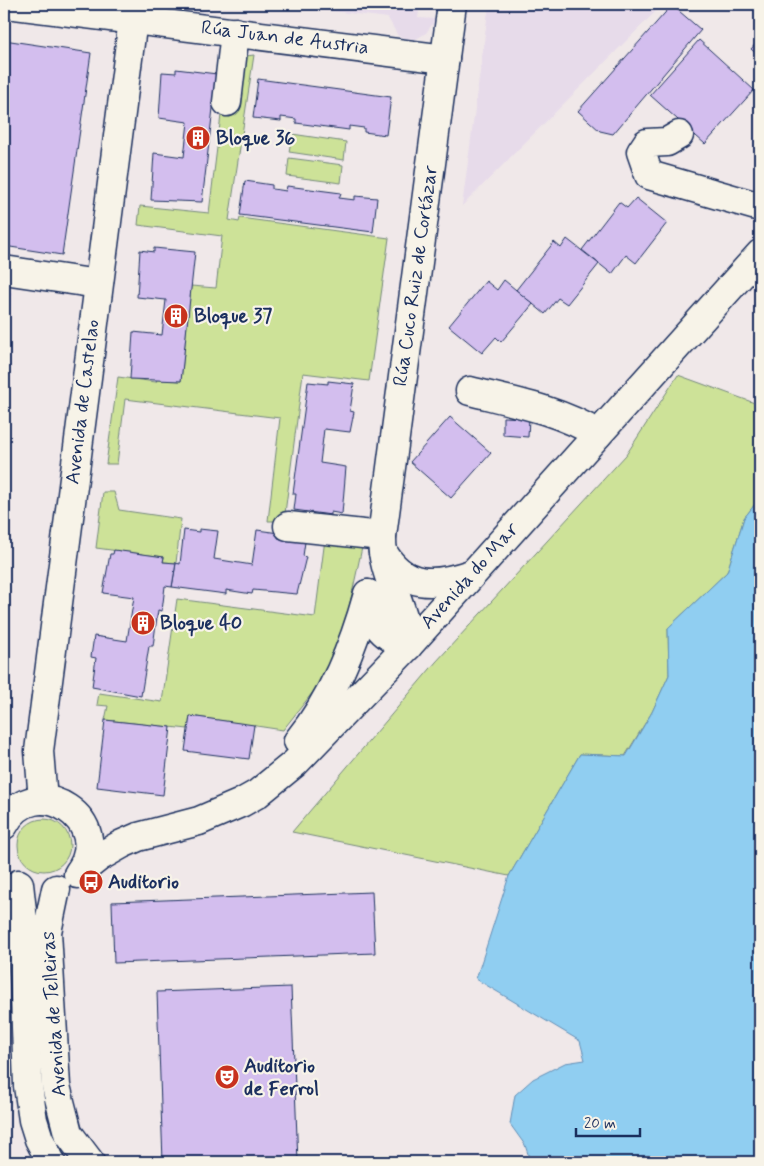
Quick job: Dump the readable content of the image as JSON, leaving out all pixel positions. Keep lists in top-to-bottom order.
{
  "streets": {
    "street": [
      "Rúa Juan de Austria",
      "Rúa Cuco Ruiz de Cortázar",
      "Avenida de Castelao",
      "Avenida do Mar",
      "Avenida de Telleiras"
    ]
  },
  "crossings": [
    ["Rúa Juan de Austria", "Rúa Cuco Ruiz de Cortázar"],
    ["Rúa Juan de Austria", "Avenida de Castelao"],
    ["Avenida de Castelao", "Avenida do Mar"],
    ["Avenida do Mar", "Avenida de Telleiras"]
  ],
  "places": {
    "building": ["Bloque 36", "Bloque 37", "Bloque 40"],
    "bus stop": ["Auditorio"],
    "theatre": ["Auditorio de Ferrol"]
  },
  "scale_bar": "20 m"
}
